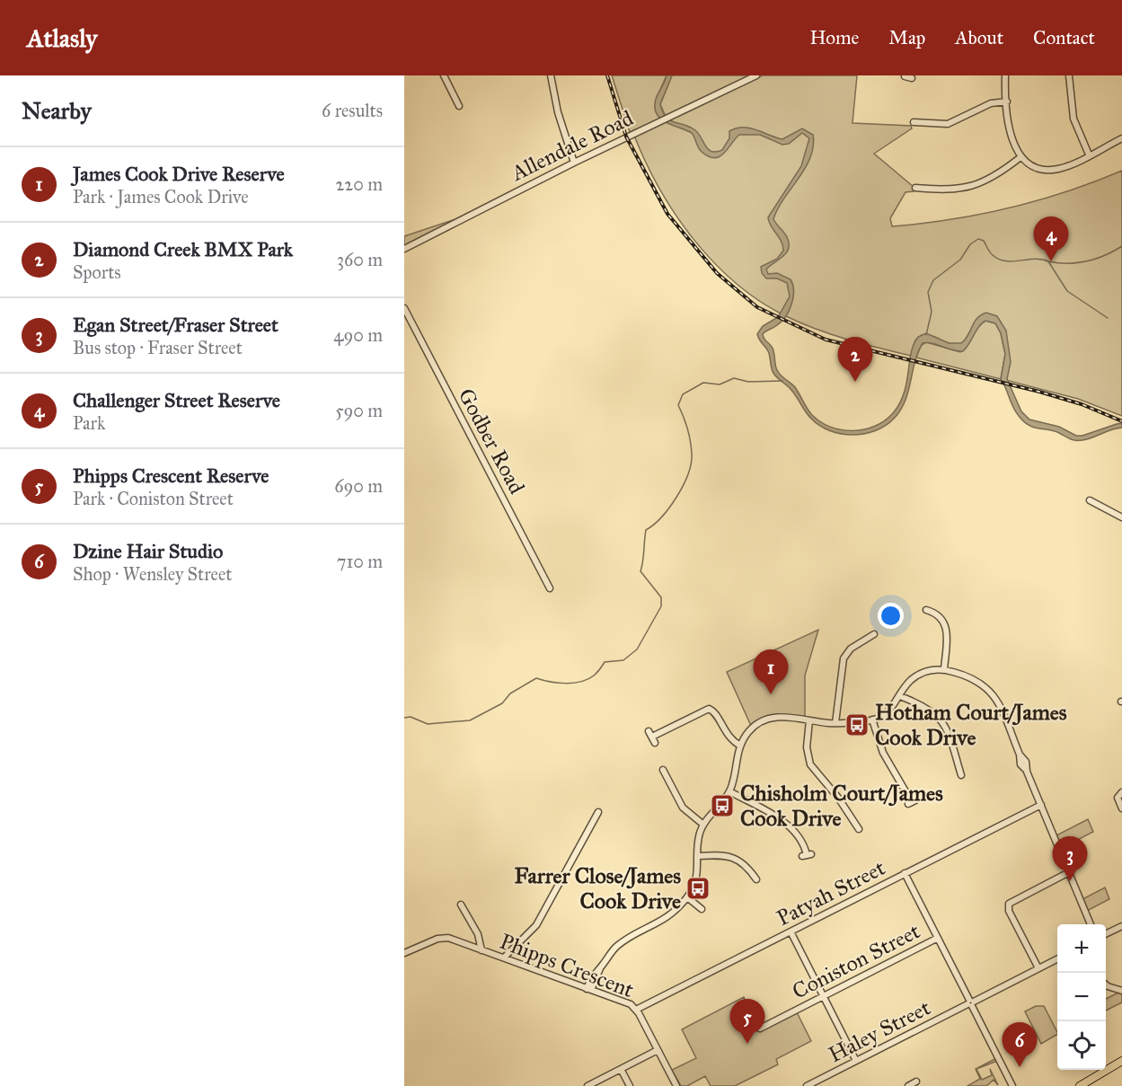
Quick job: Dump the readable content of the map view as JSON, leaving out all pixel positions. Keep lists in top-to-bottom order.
{
  "streets": {
    "street": [
      "Allendale Road",
      "Godber Road",
      "Patyah Street",
      "Coniston Street",
      "Phipps Crescent",
      "Haley Street"
    ]
  },
  "crossings": [
    ["Patyah Street", "Phipps Crescent"]
  ],
  "places": {
    "bus stop": ["Hotham Court/James Cook Drive", "Chisholm Court/James Cook Drive", "Farrer Close/James Cook Drive"]
  },
  "page": {
    "header": "Atlasly",
    "nav": [
      "Home",
      "Map",
      "About",
      "Contact"
    ],
    "heading": ["Nearby", "6 results"],
    "list": [
      {
        "mark": "1",
        "name": "James Cook Drive Reserve",
        "note": "Park · James Cook Drive",
        "value": "220 m"
      },
      {
        "mark": "2",
        "name": "Diamond Creek BMX Park",
        "note": "Sports",
        "value": "360 m"
      },
      {
        "mark": "3",
        "name": "Egan Street/Fraser Street",
        "note": "Bus stop · Fraser Street",
        "value": "490 m"
      },
      {
        "mark": "4",
        "name": "Challenger Street Reserve",
        "note": "Park",
        "value": "590 m"
      },
      {
        "mark": "5",
        "name": "Phipps Crescent Reserve",
        "note": "Park · Coniston Street",
        "value": "690 m"
      },
      {
        "mark": "6",
        "name": "Dzine Hair Studio",
        "note": "Shop · Wensley Street",
        "value": "710 m"
      }
    ],
    "pins": [
      "4",
      "2",
      "1",
      "3",
      "5",
      "6"
    ],
    "map_buttons": ["+", "−"]
  }
}
